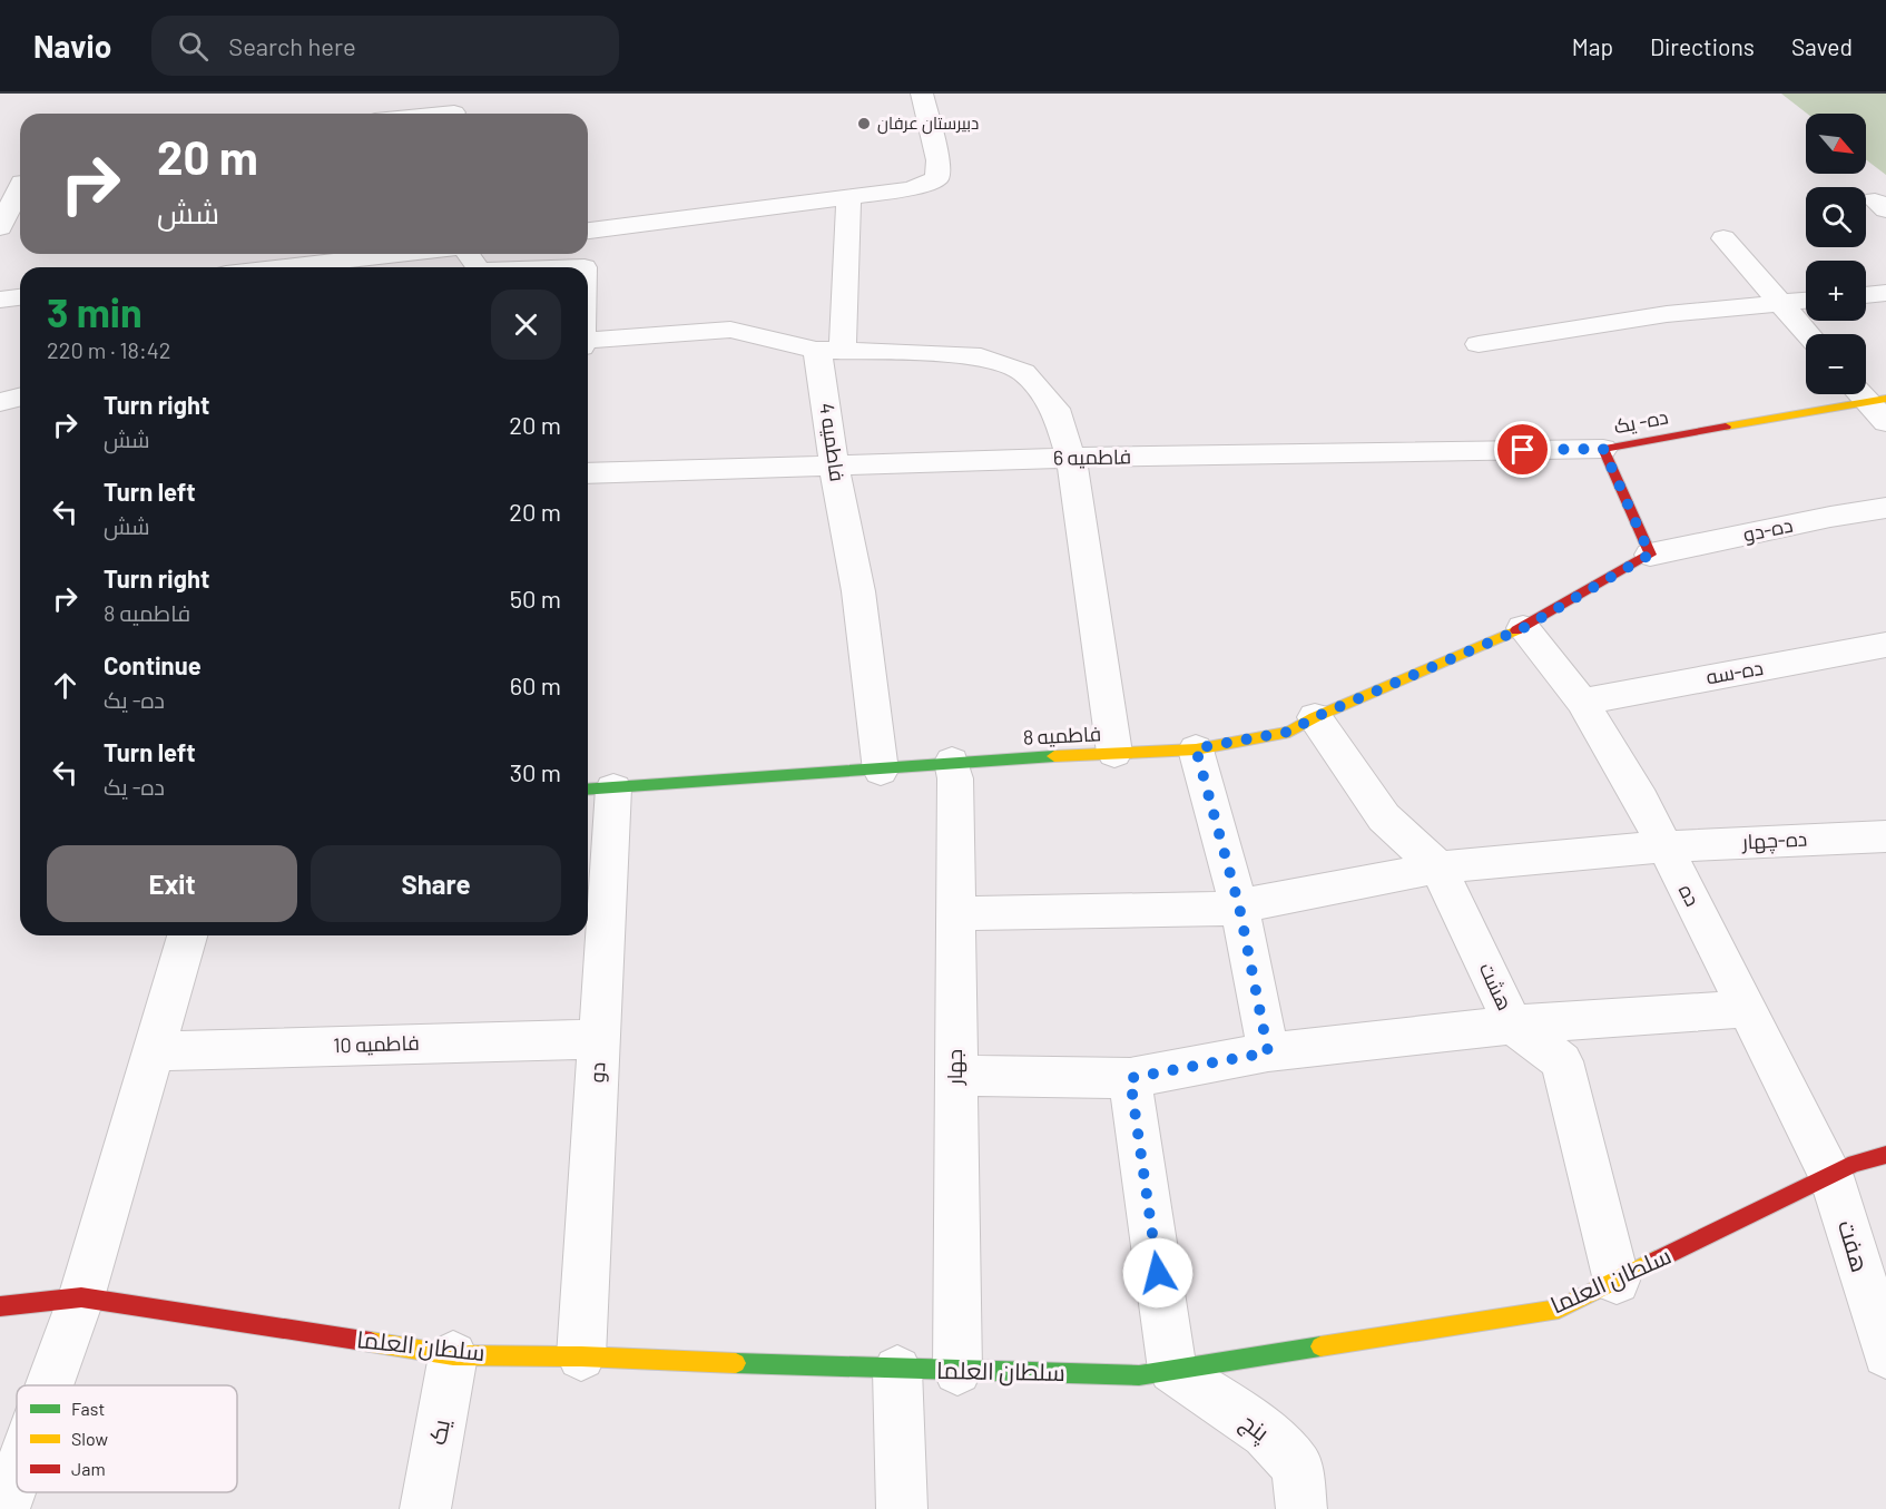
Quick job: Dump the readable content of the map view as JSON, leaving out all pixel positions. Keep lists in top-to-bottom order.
{
  "streets": {
    "street": [
      "ده- یک",
      "فاطمیه 4",
      "فاطمیه 6",
      "ده-دو",
      "ده-سه",
      "فاطمیه 8",
      "ده-چهار",
      "ده",
      "هشت",
      "فاطمیه 10",
      "جهار",
      "دو",
      "هفت",
      "سلطان العلما",
      "پنج",
      "یک"
    ]
  },
  "crossings": [
    ["ده- یک", "فاطمیه 6"],
    ["ده- یک", "ده-دو"],
    ["فاطمیه 4", "فاطمیه 6"],
    ["فاطمیه 4", "فاطمیه 8"],
    ["ده-سه", "ده"],
    ["فاطمیه 8", "ده"],
    ["فاطمیه 8", "هشت"],
    ["فاطمیه 8", "جهار"],
    ["فاطمیه 8", "دو"],
    ["ده-چهار", "ده"],
    ["ده-چهار", "هشت"],
    ["ده-چهار", "جهار"],
    ["ده", "هفت"],
    ["ده", "سلطان العلما"],
    ["هشت", "سلطان العلما"],
    ["فاطمیه 10", "دو"],
    ["جهار", "سلطان العلما"],
    ["دو", "سلطان العلما"],
    ["هفت", "سلطان العلما"],
    ["سلطان العلما", "پنج"],
    ["سلطان العلما", "یک"]
  ],
  "places": ["دبیرستان عرفان"],
  "legend": ["Fast", "Slow", "Jam"],
  "north": "bottom right",
  "page": {
    "header": "Navio",
    "search": "Search here",
    "nav": ["Map", "Directions", "Saved"],
    "map_buttons": ["+", "−"],
    "turn": ["20 m", "شش"],
    "heading": ["3 min", "220 m · 18:42"],
    "list": [
      {
        "name": "Turn right",
        "note": "شش",
        "value": "20 m"
      },
      {
        "name": "Turn left",
        "note": "شش",
        "value": "20 m"
      },
      {
        "name": "Turn right",
        "note": "فاطمیه 8",
        "value": "50 m"
      },
      {
        "name": "Continue",
        "note": "ده- یک",
        "value": "60 m"
      },
      {
        "name": "Turn left",
        "note": "ده- یک",
        "value": "30 m"
      }
    ],
    "buttons": ["Exit", "Share"]
  }
}
